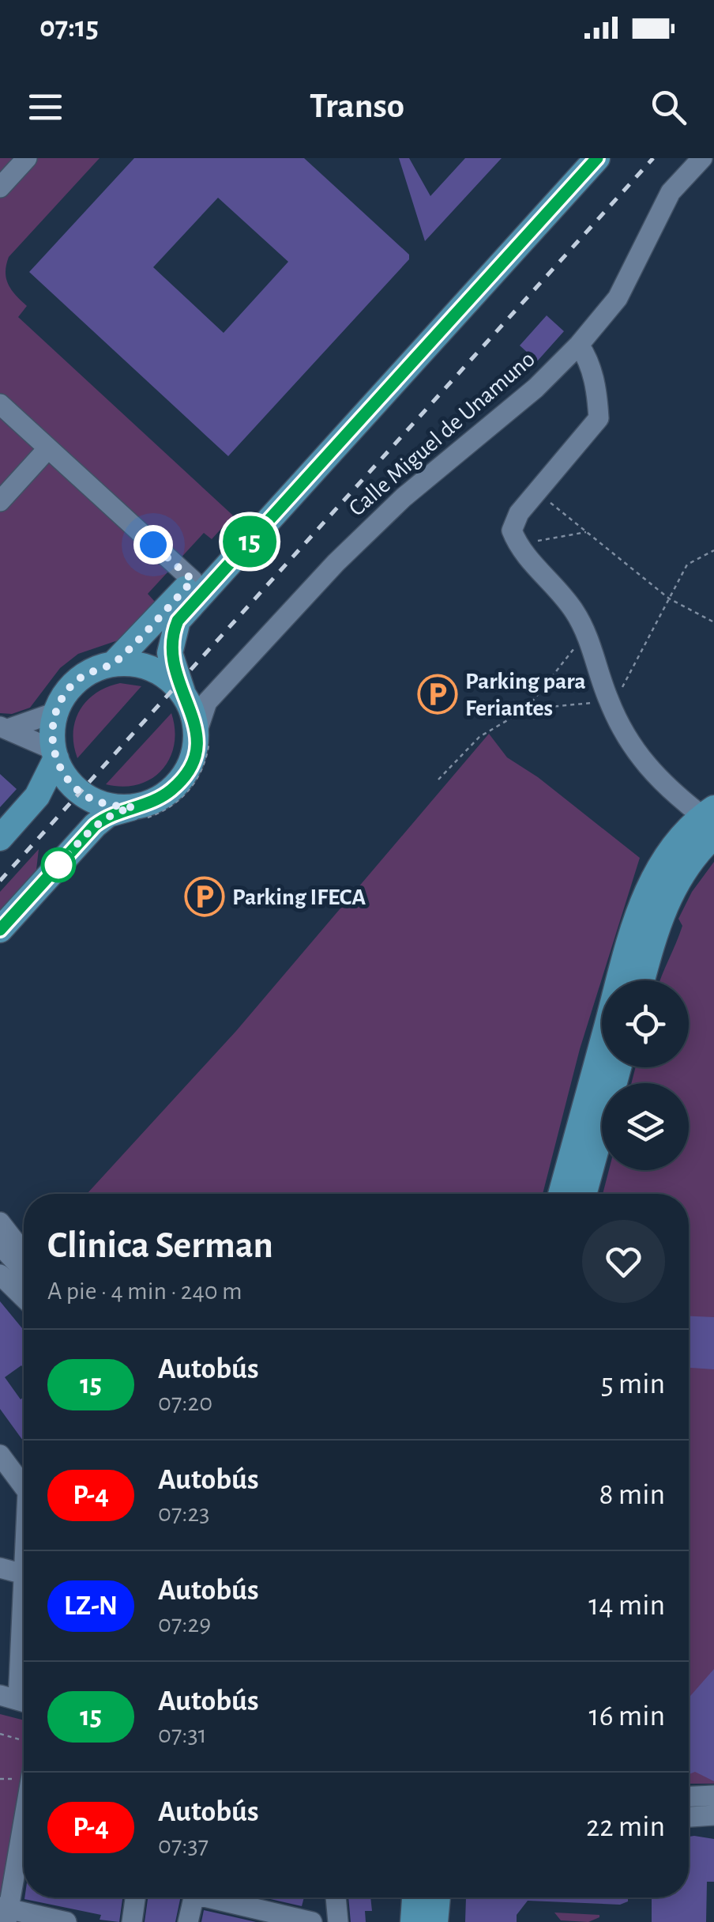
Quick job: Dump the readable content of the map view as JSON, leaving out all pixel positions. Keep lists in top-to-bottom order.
{
  "streets": {
    "street": ["Calle Miguel de Unamuno"]
  },
  "places": {
    "parking": ["Parking para Feriantes", "Parking IFECA"]
  },
  "lines": ["bus line 15"],
  "page": {
    "status": "07:15",
    "header": "Transo",
    "on_map": "15",
    "heading": ["Clinica Serman", "A pie · 4 min · 240 m"],
    "list": [
      {
        "mark": "15",
        "name": "Autobús",
        "note": "07:20",
        "value": "5 min"
      },
      {
        "mark": "P-4",
        "name": "Autobús",
        "note": "07:23",
        "value": "8 min"
      },
      {
        "mark": "LZ-N",
        "name": "Autobús",
        "note": "07:29",
        "value": "14 min"
      },
      {
        "mark": "15",
        "name": "Autobús",
        "note": "07:31",
        "value": "16 min"
      },
      {
        "mark": "P-4",
        "name": "Autobús",
        "note": "07:37",
        "value": "22 min"
      }
    ]
  }
}
